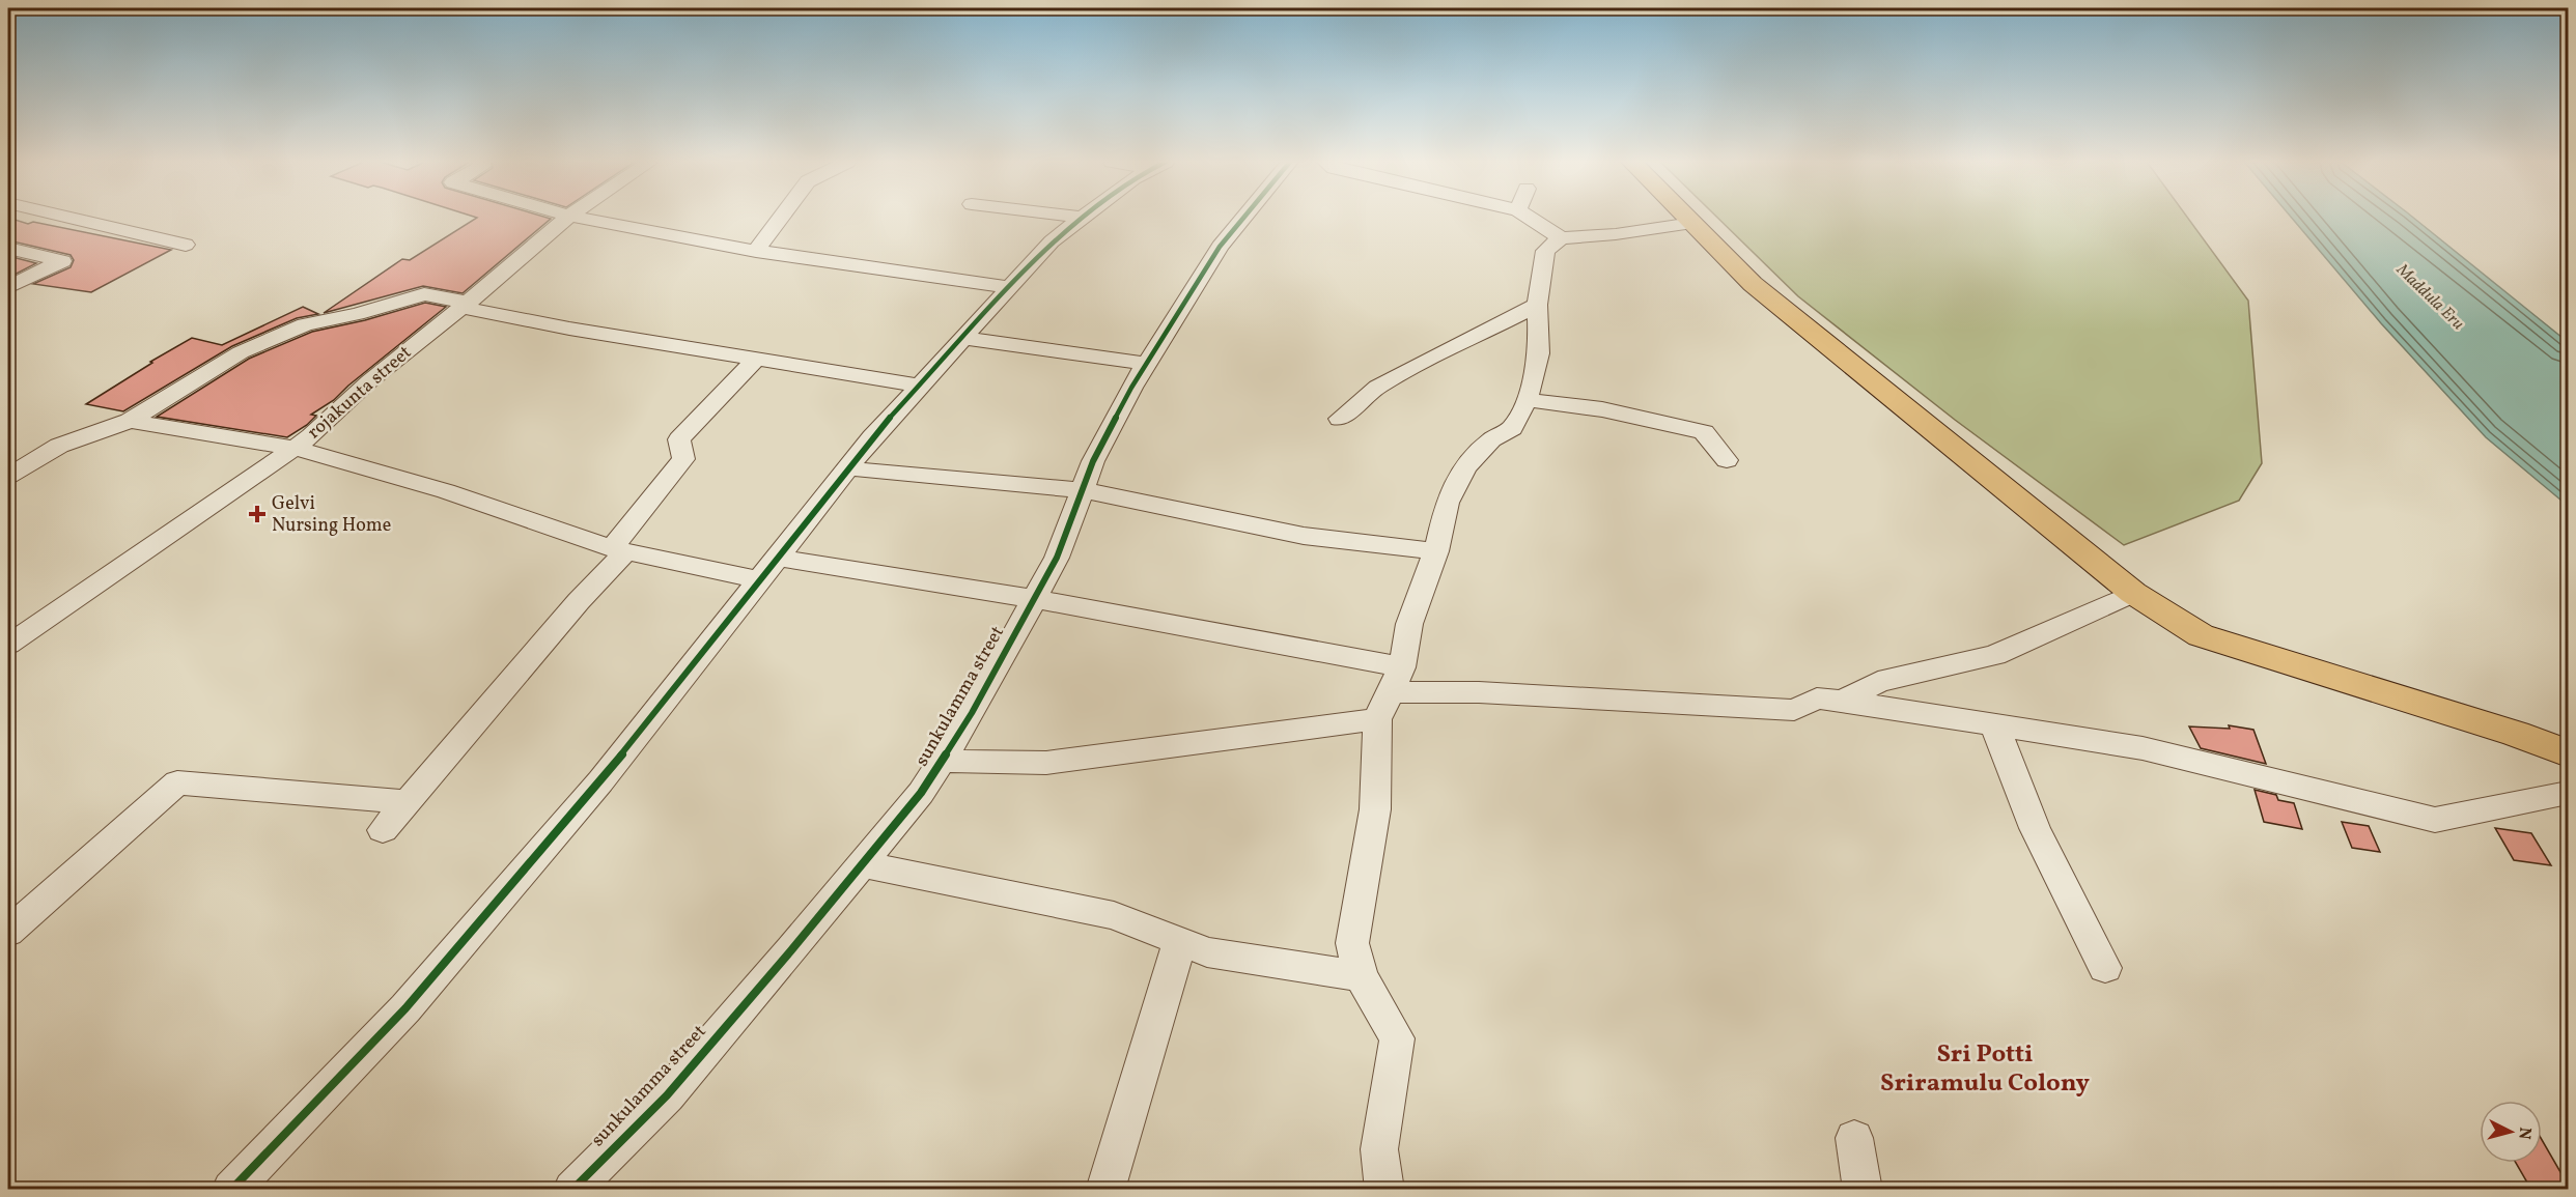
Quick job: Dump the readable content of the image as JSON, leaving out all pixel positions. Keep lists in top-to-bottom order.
{
  "streets": {
    "street": ["rojakunta street", "sunkulamma street"]
  },
  "districts": ["Sri Potti Sriramulu Colony"],
  "water": ["Maddula Eru"],
  "places": {
    "health": ["Gelvi Nursing Home"]
  },
  "north": "right"
}
